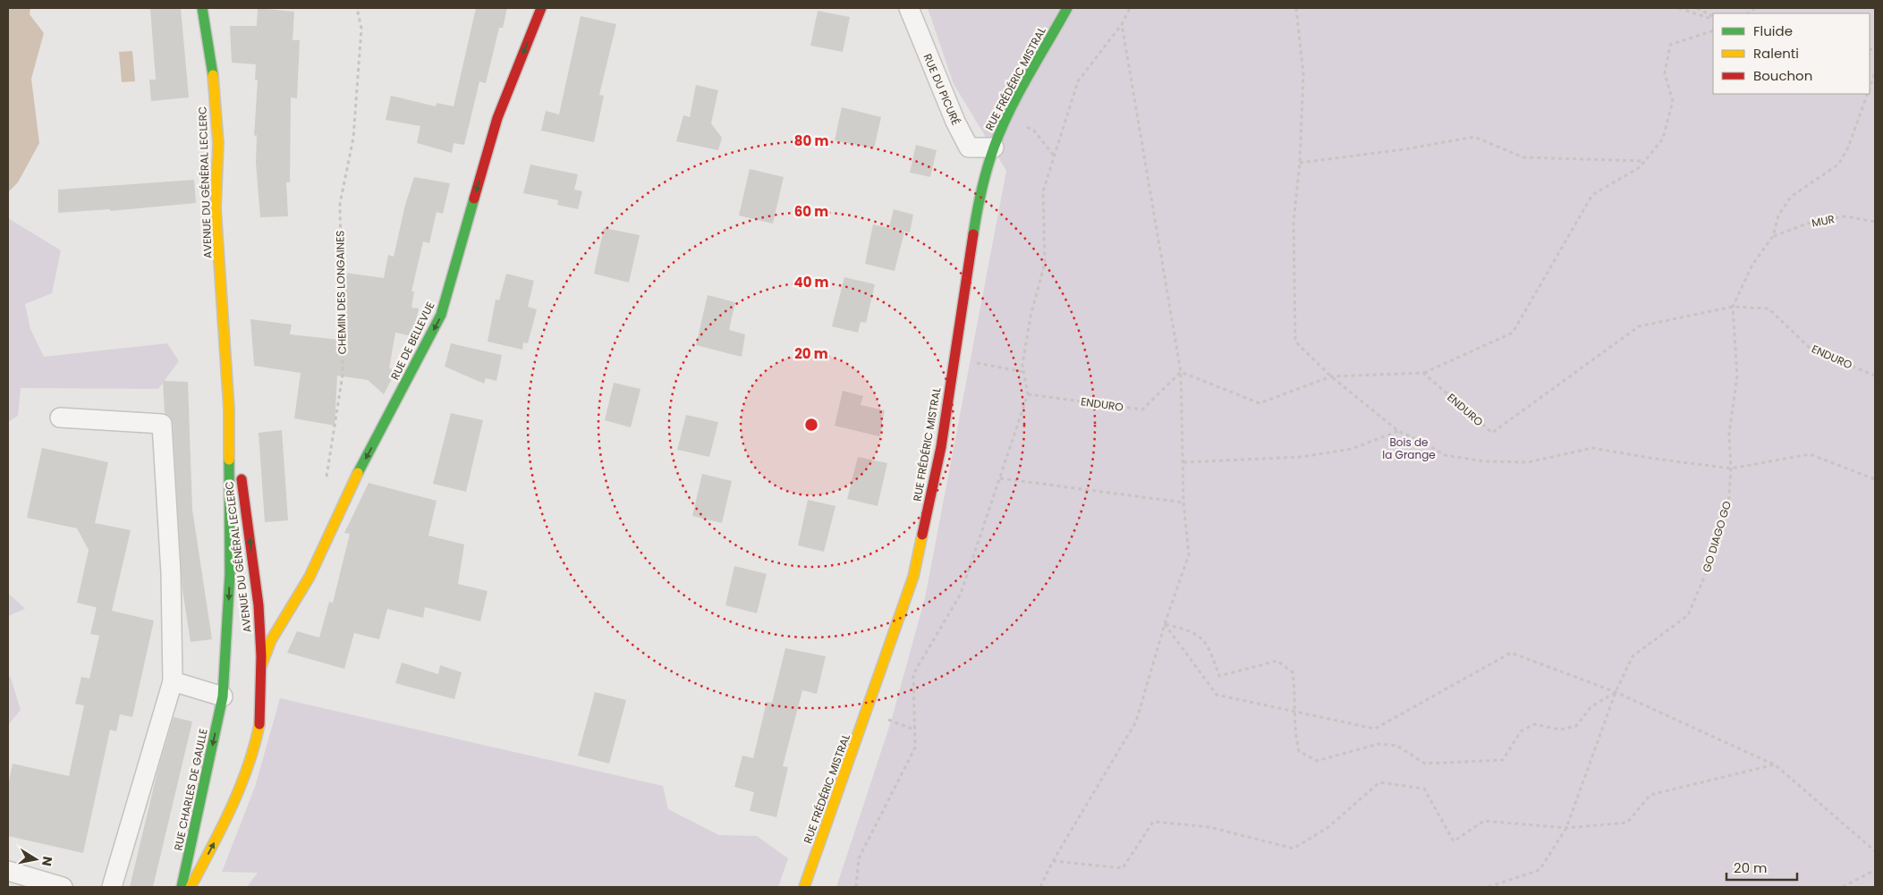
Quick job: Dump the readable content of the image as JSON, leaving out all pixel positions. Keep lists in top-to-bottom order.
{
  "streets": {
    "street": [
      "RUE FRÉDÉRIC MISTRAL",
      "RUE DU PICURÉ",
      "AVENUE DU GÉNÉRAL LECLERC",
      "RUE DE BELLEVUE",
      "RUE CHARLES DE GAULLE"
    ],
    "path": [
      "MUR",
      "CHEMIN DES LONGAINES",
      "ENDURO",
      "GO DIAGO GO"
    ]
  },
  "crossings": [
    ["RUE FRÉDÉRIC MISTRAL", "RUE DU PICURÉ"],
    ["AVENUE DU GÉNÉRAL LECLERC", "RUE DE BELLEVUE"],
    ["AVENUE DU GÉNÉRAL LECLERC", "RUE CHARLES DE GAULLE"],
    ["MUR", "GO DIAGO GO"],
    ["ENDURO", "GO DIAGO GO"]
  ],
  "one_way": ["RUE DE BELLEVUE"],
  "parks": ["Bois de la Grange"],
  "legend": ["Fluide", "Ralenti", "Bouchon"],
  "scale_bar": "20 m",
  "north": "right",
  "rings": [
    "80 m",
    "60 m",
    "40 m",
    "20 m"
  ]
}
